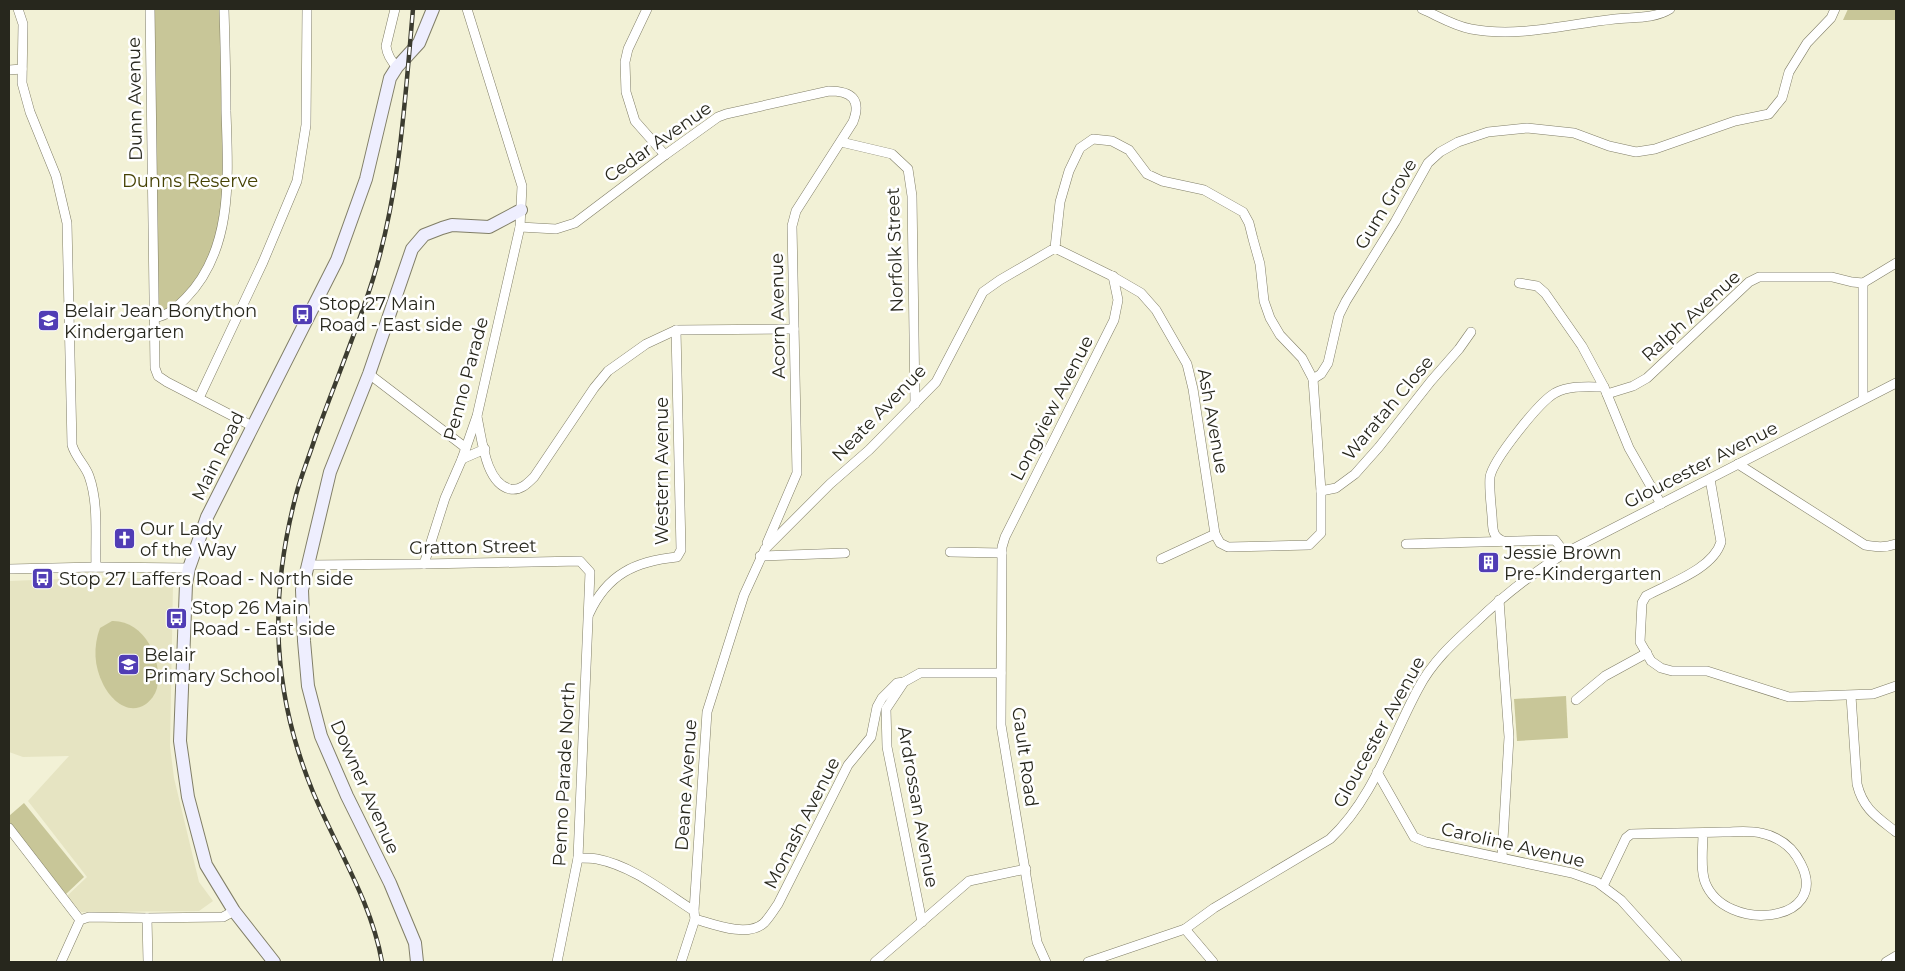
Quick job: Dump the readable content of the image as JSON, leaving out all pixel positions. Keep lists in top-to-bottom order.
{
  "streets": {
    "main road": ["Main Road", "Downer Avenue"],
    "street": [
      "Dunn Avenue",
      "Cedar Avenue",
      "Gum Grove",
      "Norfolk Street",
      "Acorn Avenue",
      "Ralph Avenue",
      "Penno Parade",
      "Longview Avenue",
      "Waratah Close",
      "Neate Avenue",
      "Ash Avenue",
      "Gloucester Avenue",
      "Western Avenue",
      "Gratton Street",
      "Gault Road",
      "Penno Parade North",
      "Deane Avenue",
      "Ardrossan Avenue",
      "Monash Avenue",
      "Caroline Avenue"
    ]
  },
  "crossings": [
    ["Cedar Avenue", "Acorn Avenue"],
    ["Cedar Avenue", "Penno Parade"],
    ["Norfolk Street", "Acorn Avenue"],
    ["Norfolk Street", "Neate Avenue"],
    ["Acorn Avenue", "Neate Avenue"],
    ["Acorn Avenue", "Deane Avenue"],
    ["Penno Parade", "Gratton Street"],
    ["Penno Parade", "Downer Avenue"],
    ["Longview Avenue", "Ash Avenue"],
    ["Longview Avenue", "Gault Road"],
    ["Neate Avenue", "Ash Avenue"],
    ["Neate Avenue", "Deane Avenue"],
    ["Gloucester Avenue", "Caroline Avenue"],
    ["Western Avenue", "Gratton Street"],
    ["Western Avenue", "Penno Parade North"],
    ["Gratton Street", "Penno Parade North"],
    ["Gratton Street", "Downer Avenue"],
    ["Penno Parade North", "Monash Avenue"],
    ["Deane Avenue", "Monash Avenue"],
    ["Ardrossan Avenue", "Monash Avenue"]
  ],
  "parks": ["Dunns Reserve"],
  "places": {
    "bus stop": ["Stop 27 Main Road - East side", "Stop 27 Laffers Road - North side", "Stop 26 Main Road - East side"],
    "school or university": ["Belair Jean Bonython Kindergarten", "Belair Primary School"],
    "church": ["Our Lady of the Way"],
    "building": ["Jessie Brown Pre-Kindergarten"]
  }
}
